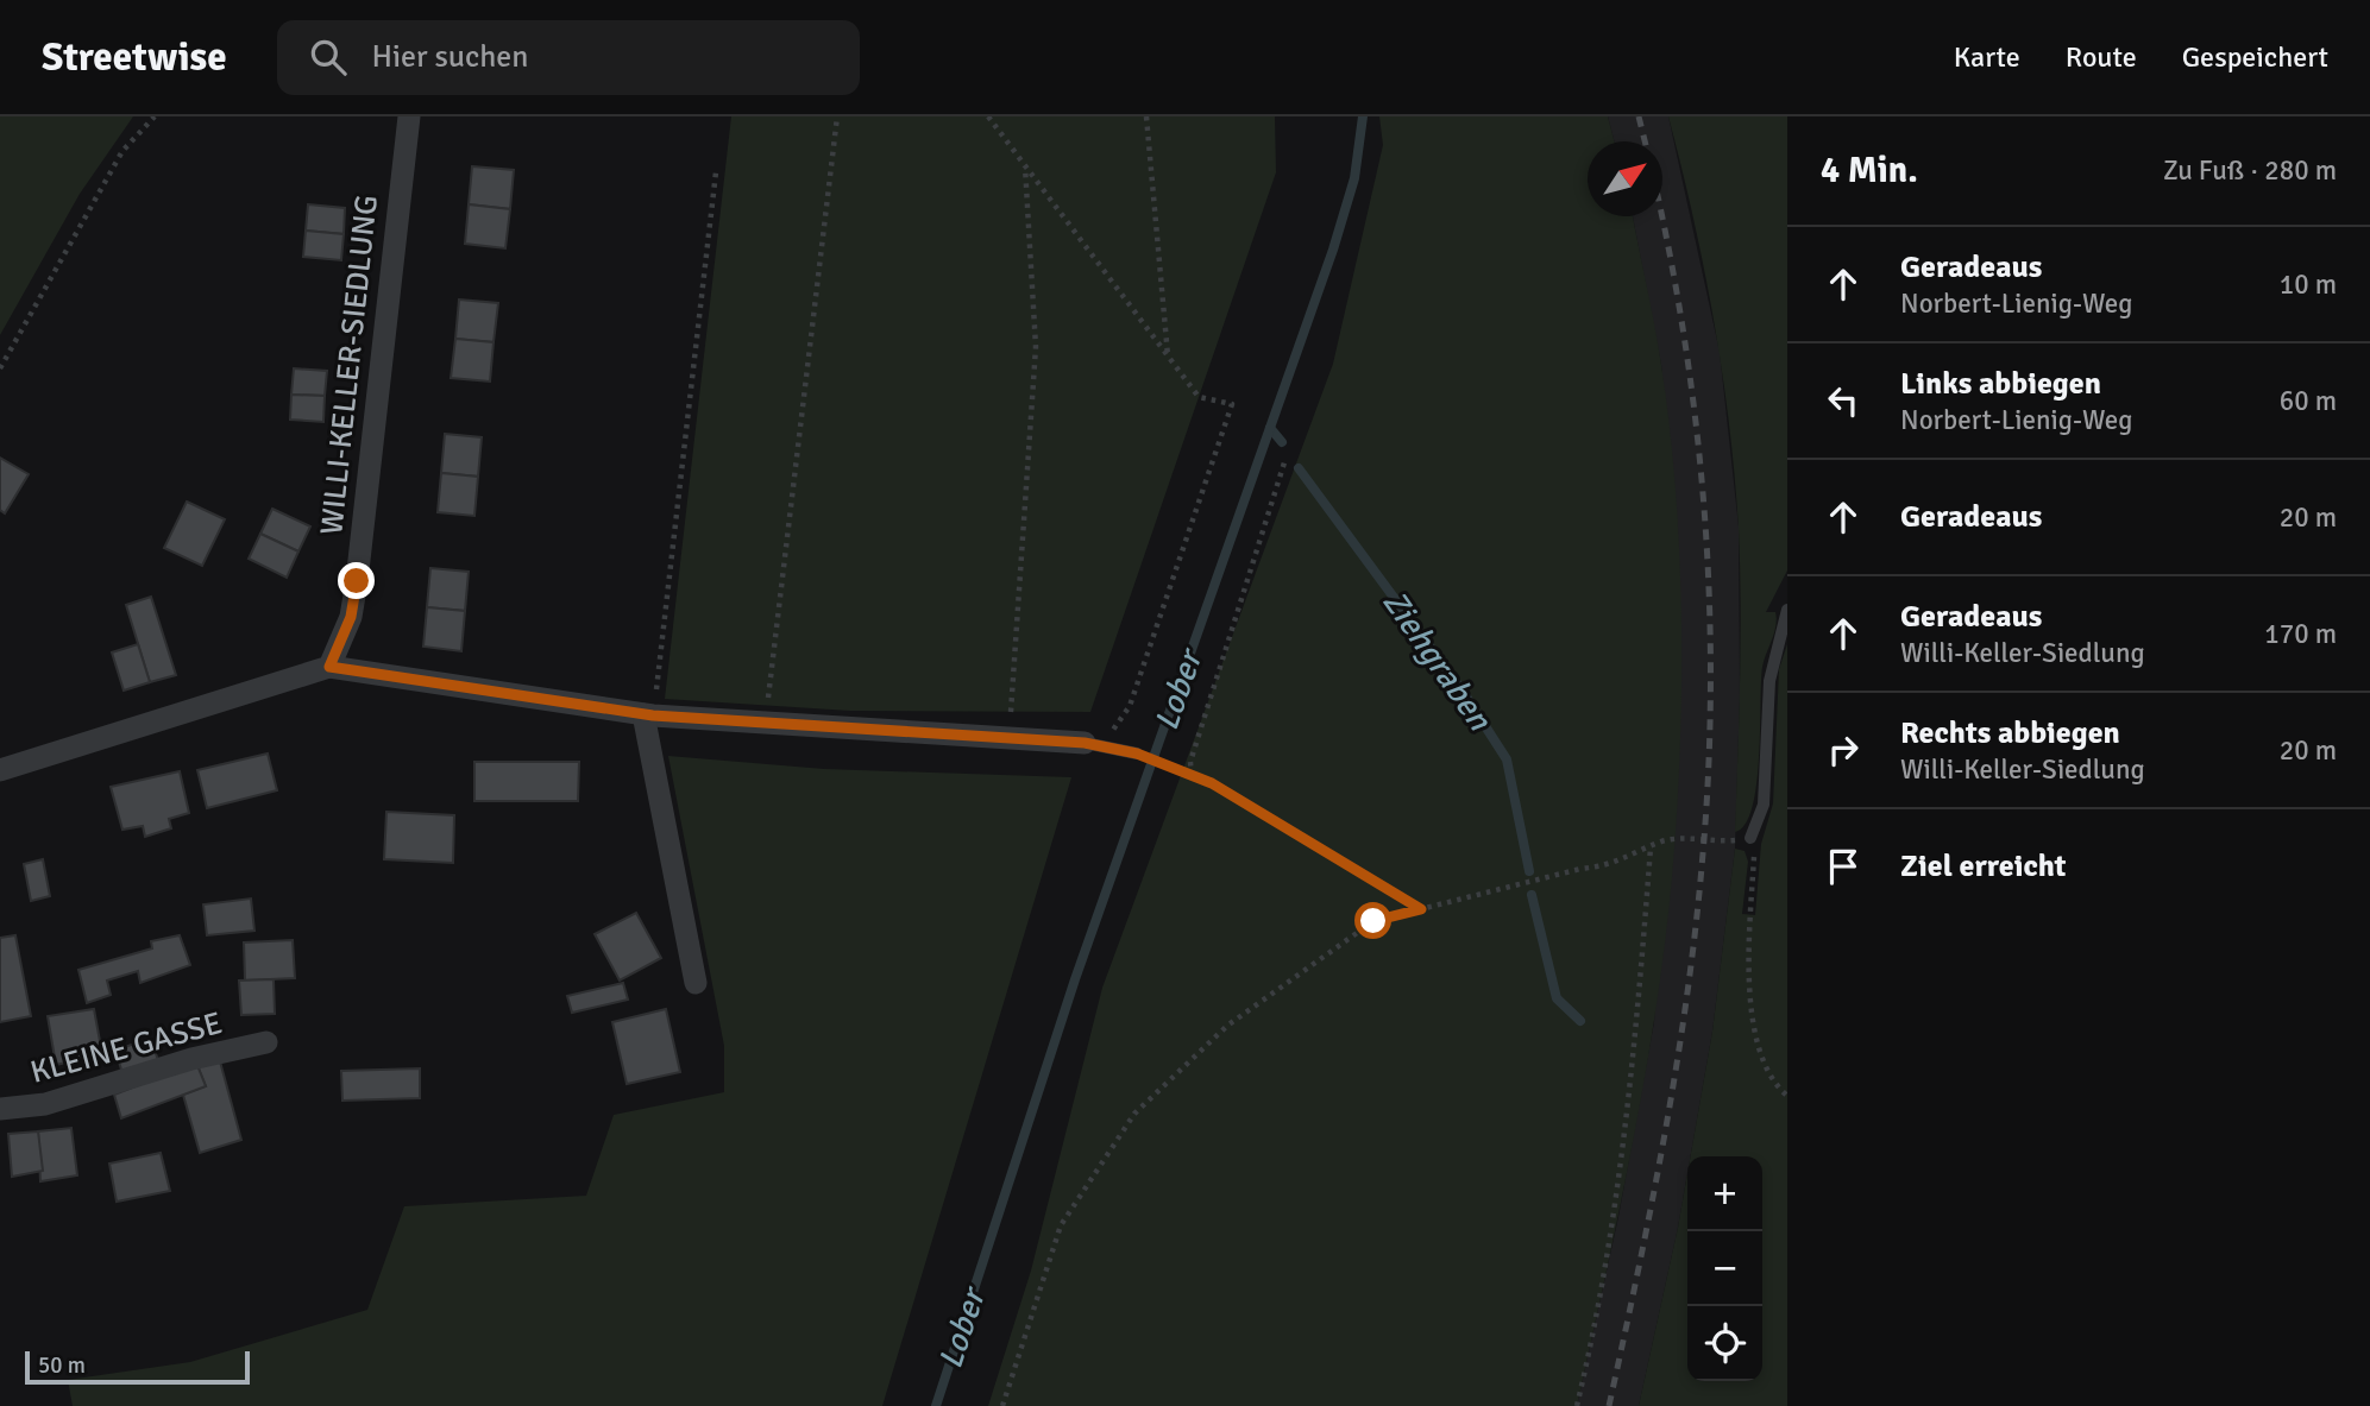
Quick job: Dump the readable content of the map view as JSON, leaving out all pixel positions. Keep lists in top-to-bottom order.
{
  "streets": {
    "street": ["WILLI-KELLER-SIEDLUNG", "KLEINE GASSE"]
  },
  "water": ["Ziehgraben", "Lober"],
  "scale_bar": "50 m",
  "north": "top right",
  "page": {
    "header": "Streetwise",
    "search": "Hier suchen",
    "nav": ["Karte", "Route", "Gespeichert"],
    "heading": ["4 Min.", "Zu Fuß · 280 m"],
    "list": [
      ["Geradeaus", "Norbert-Lienig-Weg", "10 m"],
      ["Links abbiegen", "Norbert-Lienig-Weg", "60 m"],
      ["Geradeaus", "20 m"],
      ["Geradeaus", "Willi-Keller-Siedlung", "170 m"],
      ["Rechts abbiegen", "Willi-Keller-Siedlung", "20 m"],
      "Ziel erreicht"
    ],
    "map_buttons": ["+", "−"],
    "scale": "50 m"
  }
}
